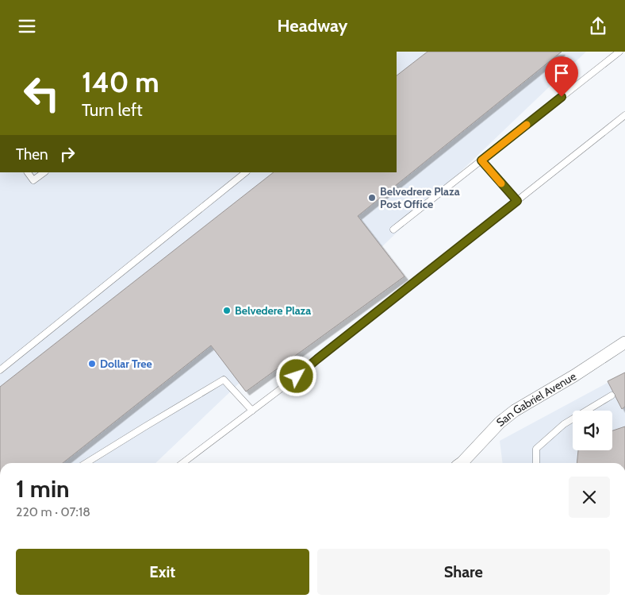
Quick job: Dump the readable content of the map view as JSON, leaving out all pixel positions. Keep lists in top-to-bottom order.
{
  "streets": {
    "street": ["San Gabriel Avenue"]
  },
  "places": ["Belvedrere Plaza Post Office", "Belvedere Plaza", "Dollar Tree"],
  "page": {
    "header": "Headway",
    "turn": ["140 m", "Turn left"],
    "then": "Then",
    "heading": ["1 min", "220 m · 07:18"],
    "buttons": ["Exit", "Share"]
  }
}
